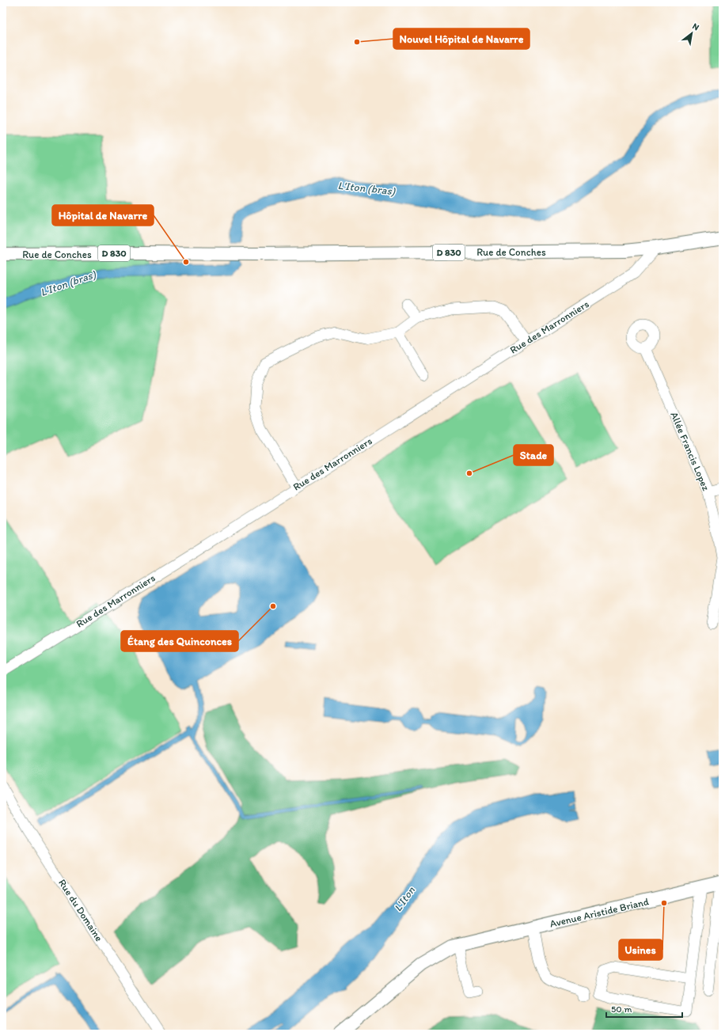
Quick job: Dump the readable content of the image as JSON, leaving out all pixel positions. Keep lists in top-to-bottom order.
{
  "streets": {
    "main road": ["Rue de Conches", "D 830", "Avenue Aristide Briand"],
    "street": ["Rue des Marronniers", "Allée Francis Lopez", "Rue du Domaine"]
  },
  "crossings": [
    ["Rue de Conches", "Rue des Marronniers"]
  ],
  "water": ["L'Iton (bras)", "L'Iton"],
  "places": [
    "Nouvel Hôpital de Navarre",
    "Hôpital de Navarre",
    "Stade",
    "Étang des Quinconces",
    "Usines"
  ],
  "scale_bar": "50 m",
  "north": "top right"
}
